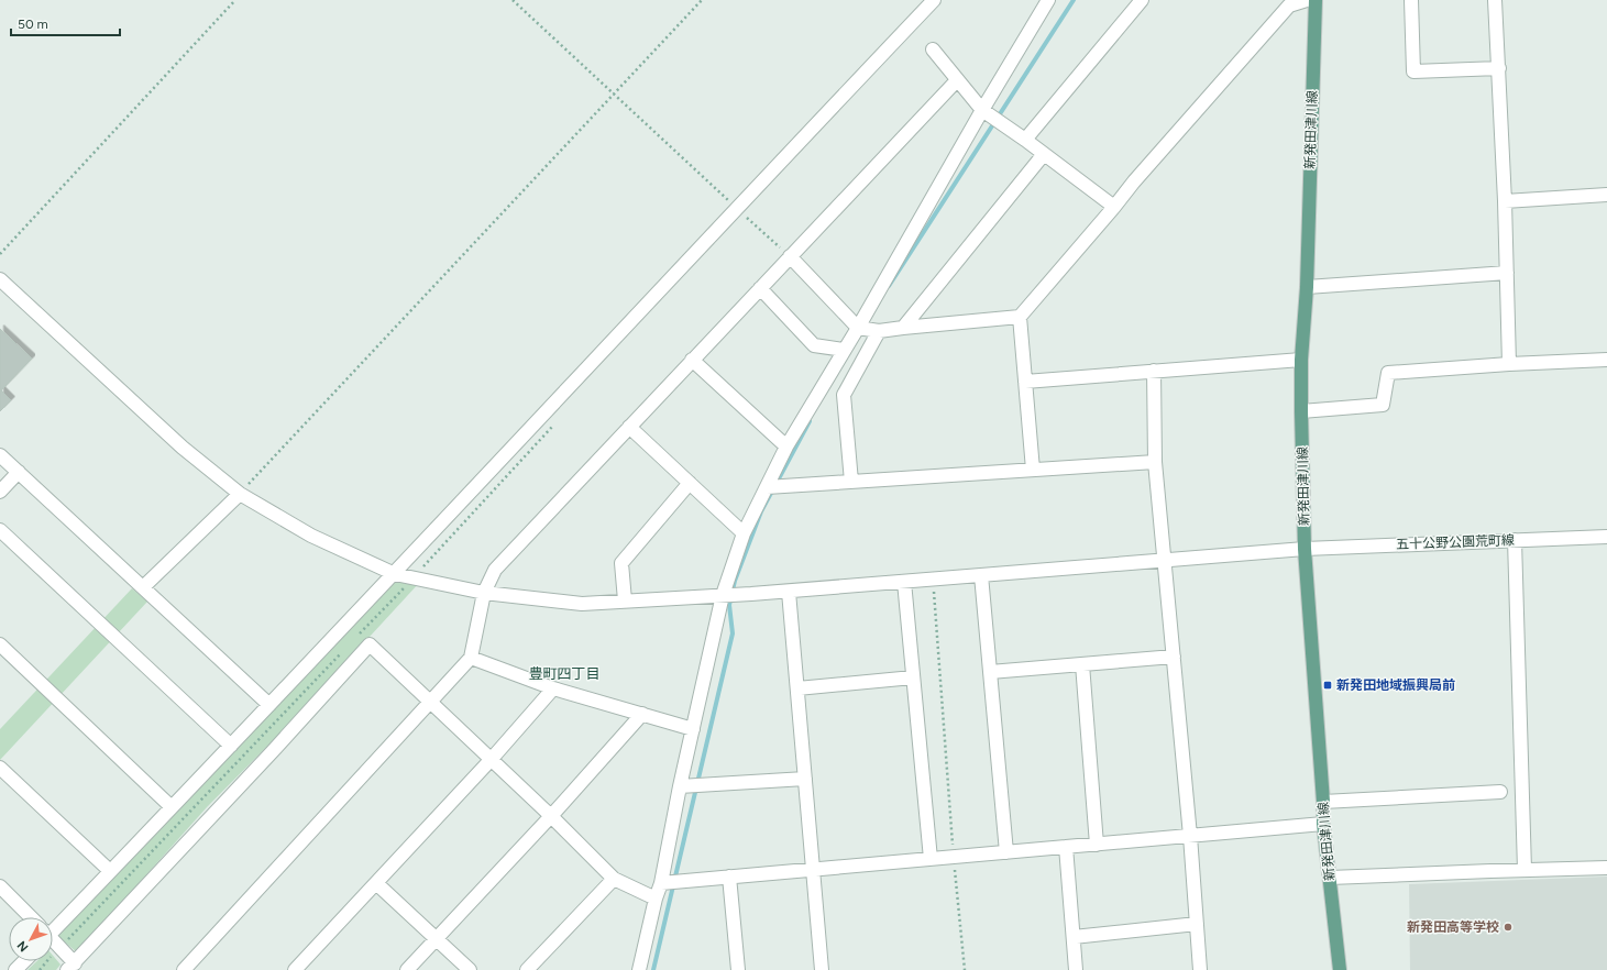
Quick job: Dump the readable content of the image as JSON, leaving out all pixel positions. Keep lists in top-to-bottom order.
{
  "streets": {
    "main road": ["新発田津川線"],
    "street": ["五十公野公園荒町線"]
  },
  "crossings": [
    ["新発田津川線", "五十公野公園荒町線"]
  ],
  "districts": ["豊町四丁目"],
  "places": {
    "transit": ["新発田地域振興局前"],
    "other": ["新発田高等学校"]
  },
  "scale_bar": "50 m",
  "north": "bottom left"
}
